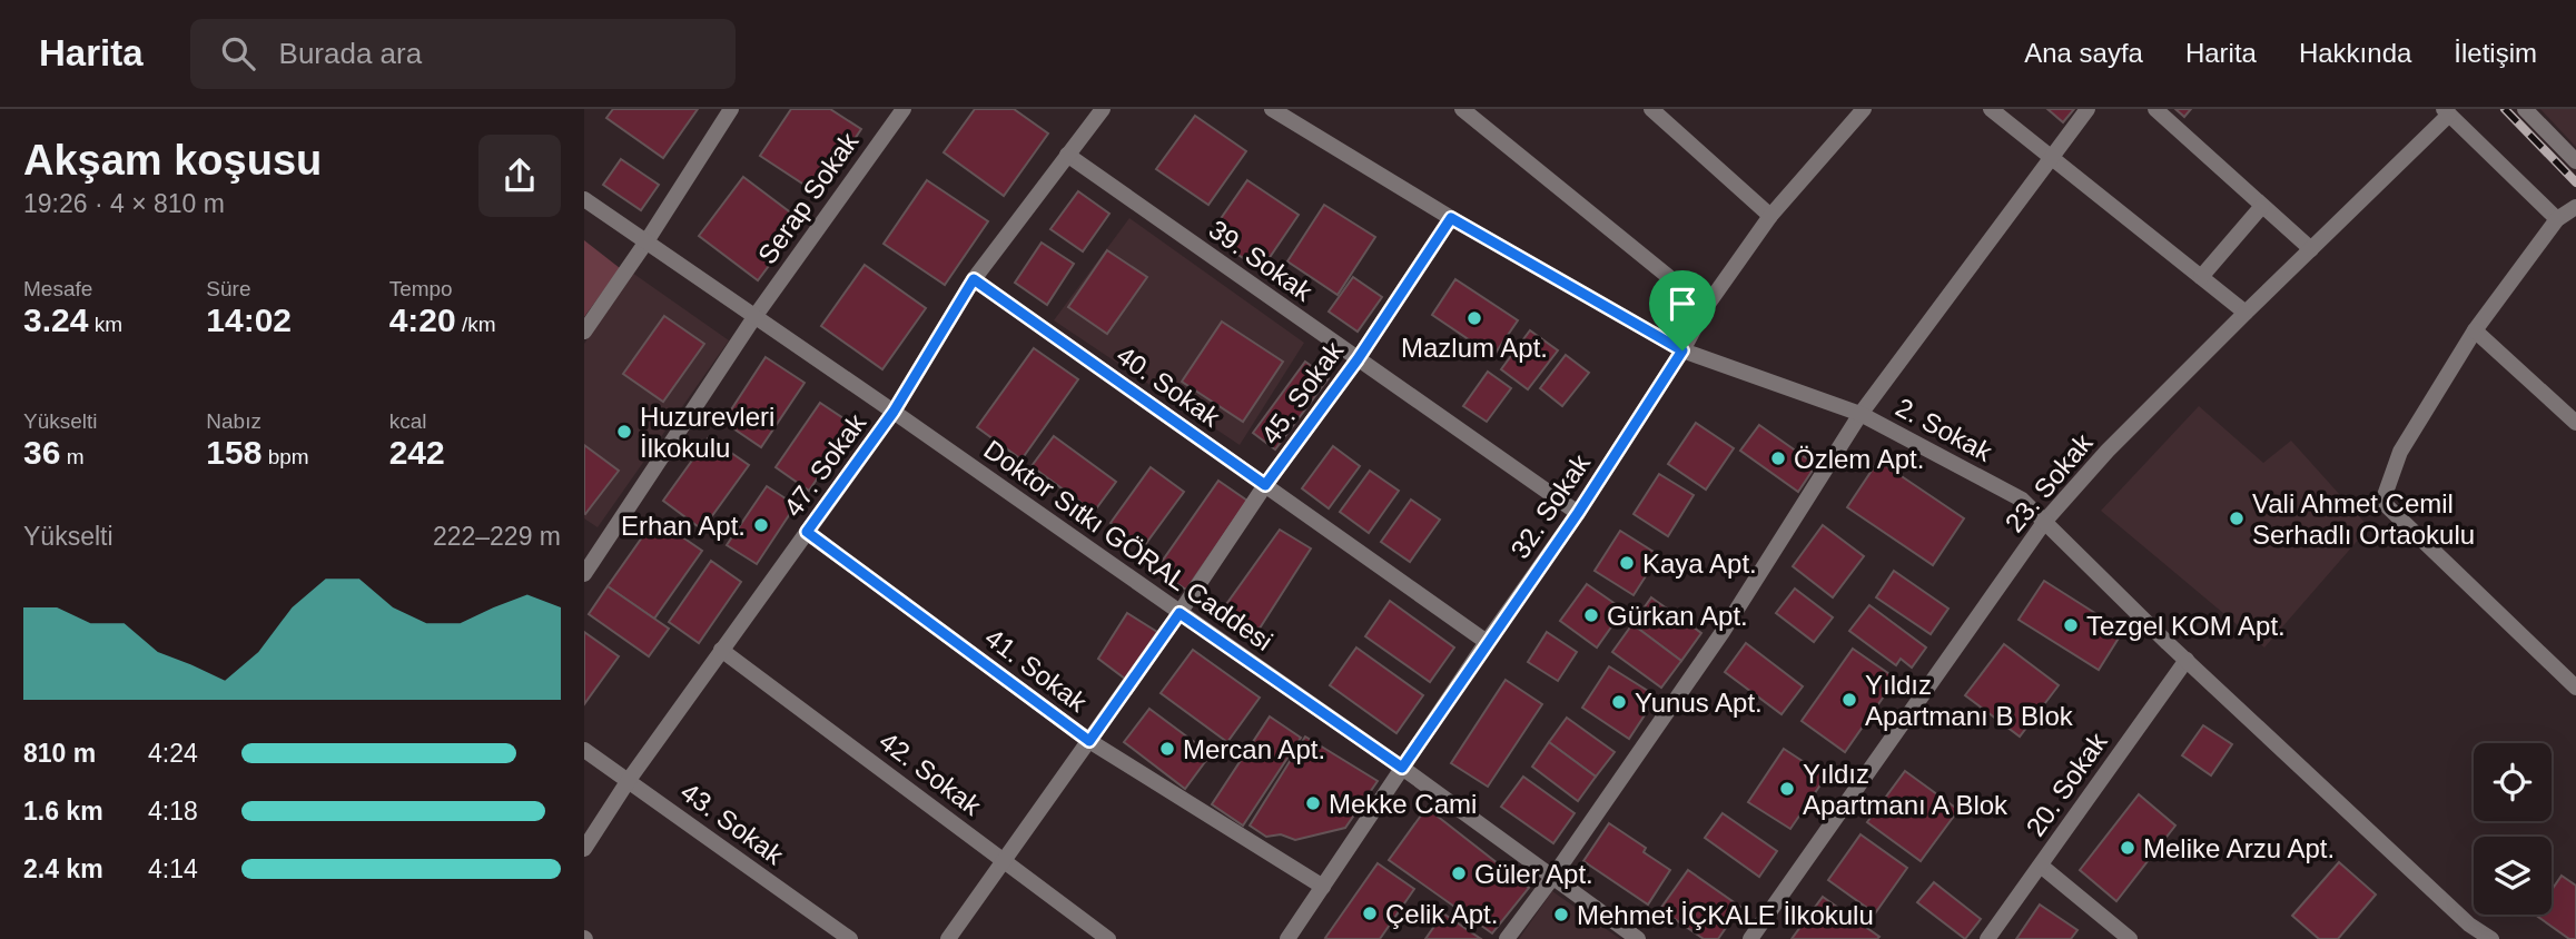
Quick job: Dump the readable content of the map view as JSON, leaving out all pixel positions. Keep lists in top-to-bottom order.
{
  "streets": {
    "street": [
      "Serap Sokak",
      "39. Sokak",
      "40. Sokak",
      "45. Sokak",
      "2. Sokak",
      "47. Sokak",
      "23. Sokak",
      "32. Sokak",
      "Doktor Sıtkı GÖRAL Caddesi",
      "41. Sokak",
      "42. Sokak",
      "20. Sokak",
      "43. Sokak"
    ]
  },
  "crossings": [
    ["Serap Sokak", "Doktor Sıtkı GÖRAL Caddesi"],
    ["39. Sokak", "45. Sokak"],
    ["39. Sokak", "47. Sokak"],
    ["39. Sokak", "32. Sokak"],
    ["40. Sokak", "45. Sokak"],
    ["40. Sokak", "47. Sokak"],
    ["40. Sokak", "32. Sokak"],
    ["45. Sokak", "2. Sokak"],
    ["45. Sokak", "Doktor Sıtkı GÖRAL Caddesi"],
    ["45. Sokak", "41. Sokak"],
    ["45. Sokak", "42. Sokak"],
    ["2. Sokak", "23. Sokak"],
    ["2. Sokak", "32. Sokak"],
    ["2. Sokak", "20. Sokak"],
    ["47. Sokak", "Doktor Sıtkı GÖRAL Caddesi"],
    ["47. Sokak", "41. Sokak"],
    ["47. Sokak", "42. Sokak"],
    ["47. Sokak", "43. Sokak"],
    ["32. Sokak", "Doktor Sıtkı GÖRAL Caddesi"],
    ["32. Sokak", "41. Sokak"]
  ],
  "places": [
    "Mazlum Apt.",
    "Huzurevleri İlkokulu",
    "Özlem Apt.",
    "Vali Ahmet Cemil Serhadlı Ortaokulu",
    "Erhan Apt.",
    "Kaya Apt.",
    "Gürkan Apt.",
    "Tezgel KOM Apt.",
    "Yıldız Apartmanı B Blok",
    "Yunus Apt.",
    "Mercan Apt.",
    "Yıldız Apartmanı A Blok",
    "Mekke Cami",
    "Melike Arzu Apt.",
    "Güler Apt.",
    "Çelik Apt.",
    "Mehmet İÇKALE İlkokulu"
  ],
  "page": {
    "header": "Harita",
    "search": "Burada ara",
    "nav": [
      "Ana sayfa",
      "Harita",
      "Hakkında",
      "İletişim"
    ],
    "heading": ["Akşam koşusu", "19:26 · 4 × 810 m"],
    "stats": [
      ["Mesafe", "3.24 km"],
      ["Süre", "14:02"],
      ["Tempo", "4:20 /km"],
      ["Yükselti", "36 m"],
      ["Nabız", "158 bpm"],
      ["kcal", "242"]
    ],
    "chart": ["Yükselti", "222–229 m"],
    "list": [
      {
        "name": "810 m",
        "note": "4:24"
      },
      {
        "name": "1.6 km",
        "note": "4:18"
      },
      {
        "name": "2.4 km",
        "note": "4:14"
      }
    ]
  }
}
